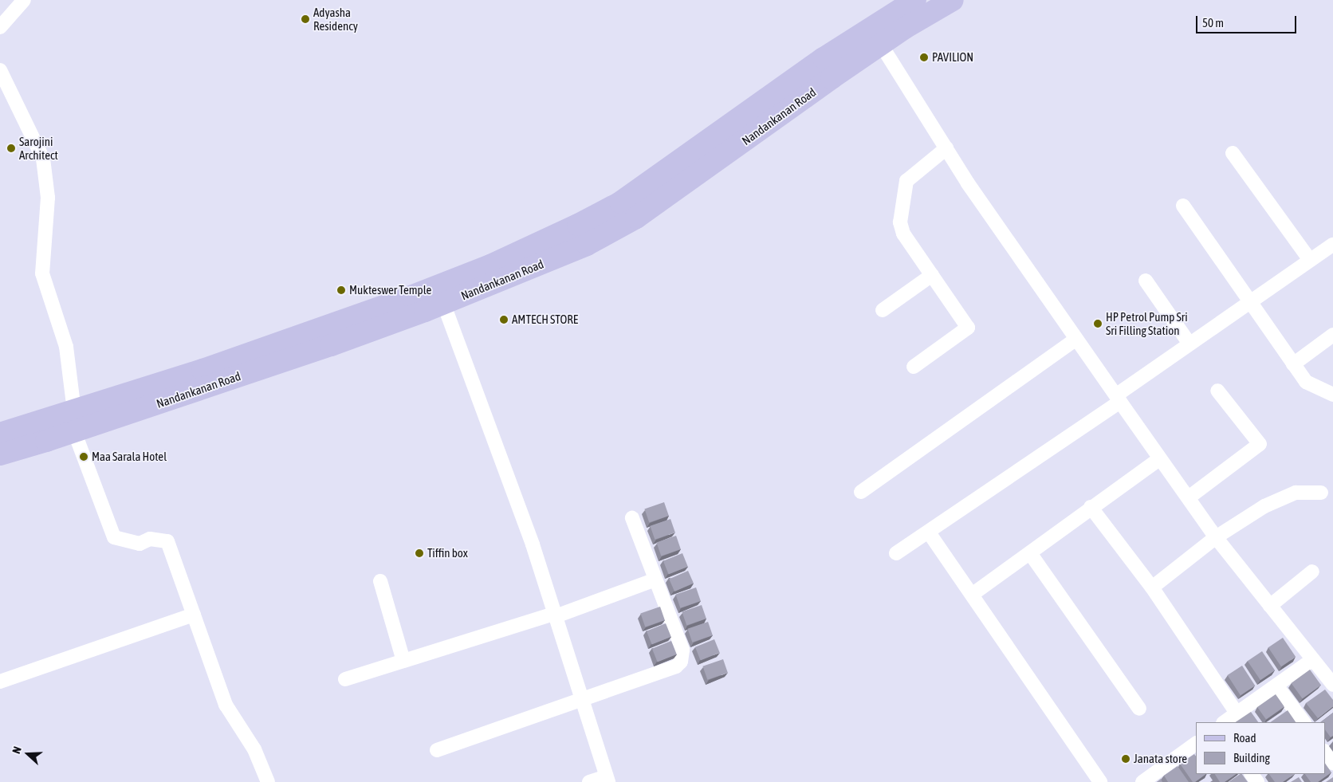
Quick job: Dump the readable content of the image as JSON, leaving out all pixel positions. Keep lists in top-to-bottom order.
{
  "streets": {
    "main road": ["Nandankanan Road"]
  },
  "places": [
    "Adyasha Residency",
    "PAVILION",
    "Sarojini Architect",
    "Mukteswer Temple",
    "AMTECH STORE",
    "HP Petrol Pump Sri Sri Filling Station",
    "Maa Sarala Hotel",
    "Tiffin box",
    "Janata store"
  ],
  "legend": ["Road", "Building"],
  "scale_bar": "50 m",
  "north": "left"
}
